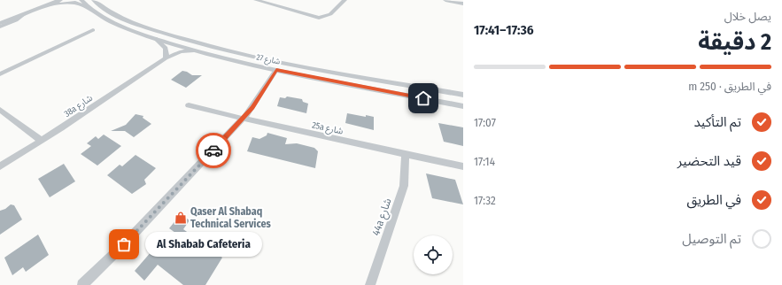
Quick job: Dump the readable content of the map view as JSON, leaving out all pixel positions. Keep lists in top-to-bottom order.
{
  "streets": {
    "street": [
      "شارع 27",
      "38a شارع",
      "25a شارع",
      "44a شارع"
    ]
  },
  "crossings": [
    ["شارع 27", "38a شارع"],
    ["25a شارع", "44a شارع"]
  ],
  "places": {
    "shop": ["Qaser Al Shabaq Technical Services"],
    "other": ["Al Shabab Cafeteria"]
  },
  "page": {
    "heading": ["2 دقيقة", "يصل خلال", "17:36–17:41"],
    "bar": "في الطريق · 250 m",
    "list": [
      ["تم التأكيد", "17:07"],
      ["قيد التحضير", "17:14"],
      ["في الطريق", "17:32"],
      "تم التوصيل"
    ],
    "bubble": "Al Shabab Cafeteria"
  }
}
